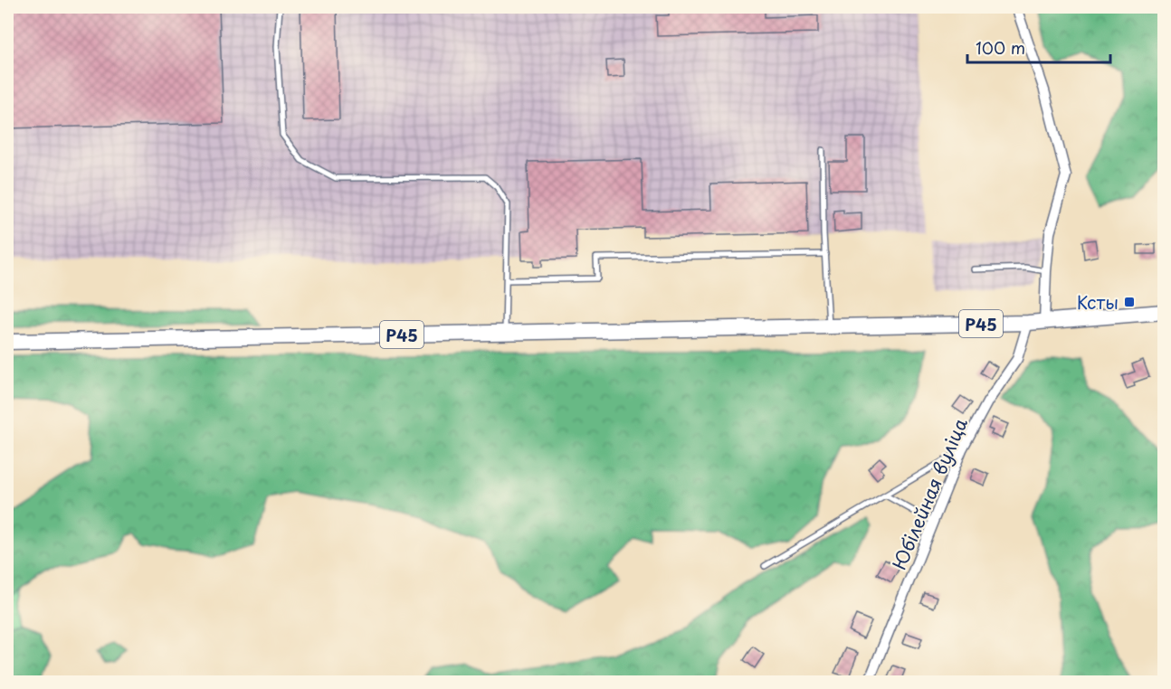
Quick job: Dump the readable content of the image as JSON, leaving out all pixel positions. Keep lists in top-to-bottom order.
{
  "streets": {
    "main road": ["Р45"],
    "street": ["Юбілейная вуліца"]
  },
  "crossings": [
    ["Р45", "Юбілейная вуліца"]
  ],
  "places": {
    "transit": ["Ксты"]
  },
  "scale_bar": "100 m"
}
